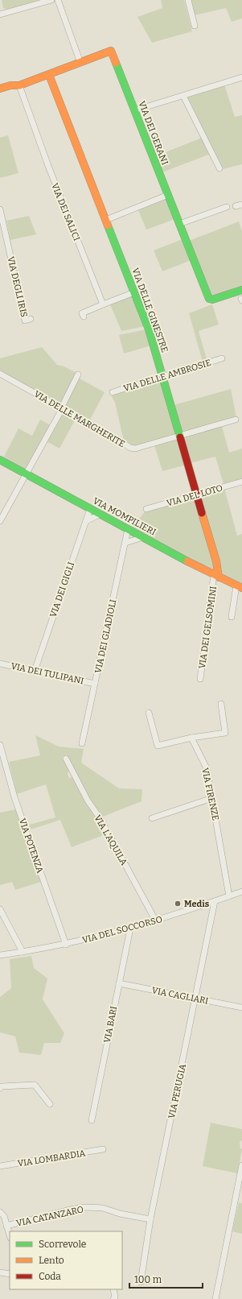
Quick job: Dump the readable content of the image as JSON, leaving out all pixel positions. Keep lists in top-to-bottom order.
{
  "streets": {
    "street": [
      "VIA DEI GERANI",
      "VIA DEI SALICI",
      "VIA DEGLI IRIS",
      "VIA DELLE GINESTRE",
      "VIA DELLE AMBROSIE",
      "VIA DELLE MARGHERITE",
      "VIA DEL LOTO",
      "VIA MOMPILIERI",
      "VIA DEI GIGLI",
      "VIA DEI GELSOMINI",
      "VIA DEI GLADIOLI",
      "VIA DEI TULIPANI",
      "VIA FIRENZE",
      "VIA L'AQUILA",
      "VIA POTENZA",
      "VIA DEL SOCCORSO",
      "VIA CAGLIARI",
      "VIA BARI",
      "VIA PERUGIA",
      "VIA LOMBARDIA",
      "VIA CATANZARO"
    ]
  },
  "crossings": [
    ["VIA DEI GERANI", "VIA DEI SALICI"],
    ["VIA DEI GERANI", "VIA DELLE GINESTRE"],
    ["VIA DELLE GINESTRE", "VIA DELLE AMBROSIE"],
    ["VIA DELLE GINESTRE", "VIA DELLE MARGHERITE"],
    ["VIA DELLE GINESTRE", "VIA DEL LOTO"],
    ["VIA DELLE GINESTRE", "VIA MOMPILIERI"],
    ["VIA DELLE GINESTRE", "VIA DEI GELSOMINI"],
    ["VIA MOMPILIERI", "VIA DEI GIGLI"],
    ["VIA MOMPILIERI", "VIA DEI GELSOMINI"],
    ["VIA MOMPILIERI", "VIA DEI GLADIOLI"],
    ["VIA DEI GIGLI", "VIA DEI TULIPANI"],
    ["VIA DEI GLADIOLI", "VIA DEI TULIPANI"],
    ["VIA FIRENZE", "VIA DEL SOCCORSO"],
    ["VIA L'AQUILA", "VIA DEL SOCCORSO"],
    ["VIA POTENZA", "VIA DEL SOCCORSO"],
    ["VIA DEL SOCCORSO", "VIA BARI"],
    ["VIA DEL SOCCORSO", "VIA PERUGIA"],
    ["VIA CAGLIARI", "VIA BARI"],
    ["VIA CAGLIARI", "VIA PERUGIA"],
    ["VIA PERUGIA", "VIA CATANZARO"]
  ],
  "places": ["Medis"],
  "legend": ["Scorrevole", "Lento", "Coda"],
  "scale_bar": "100 m"
}
